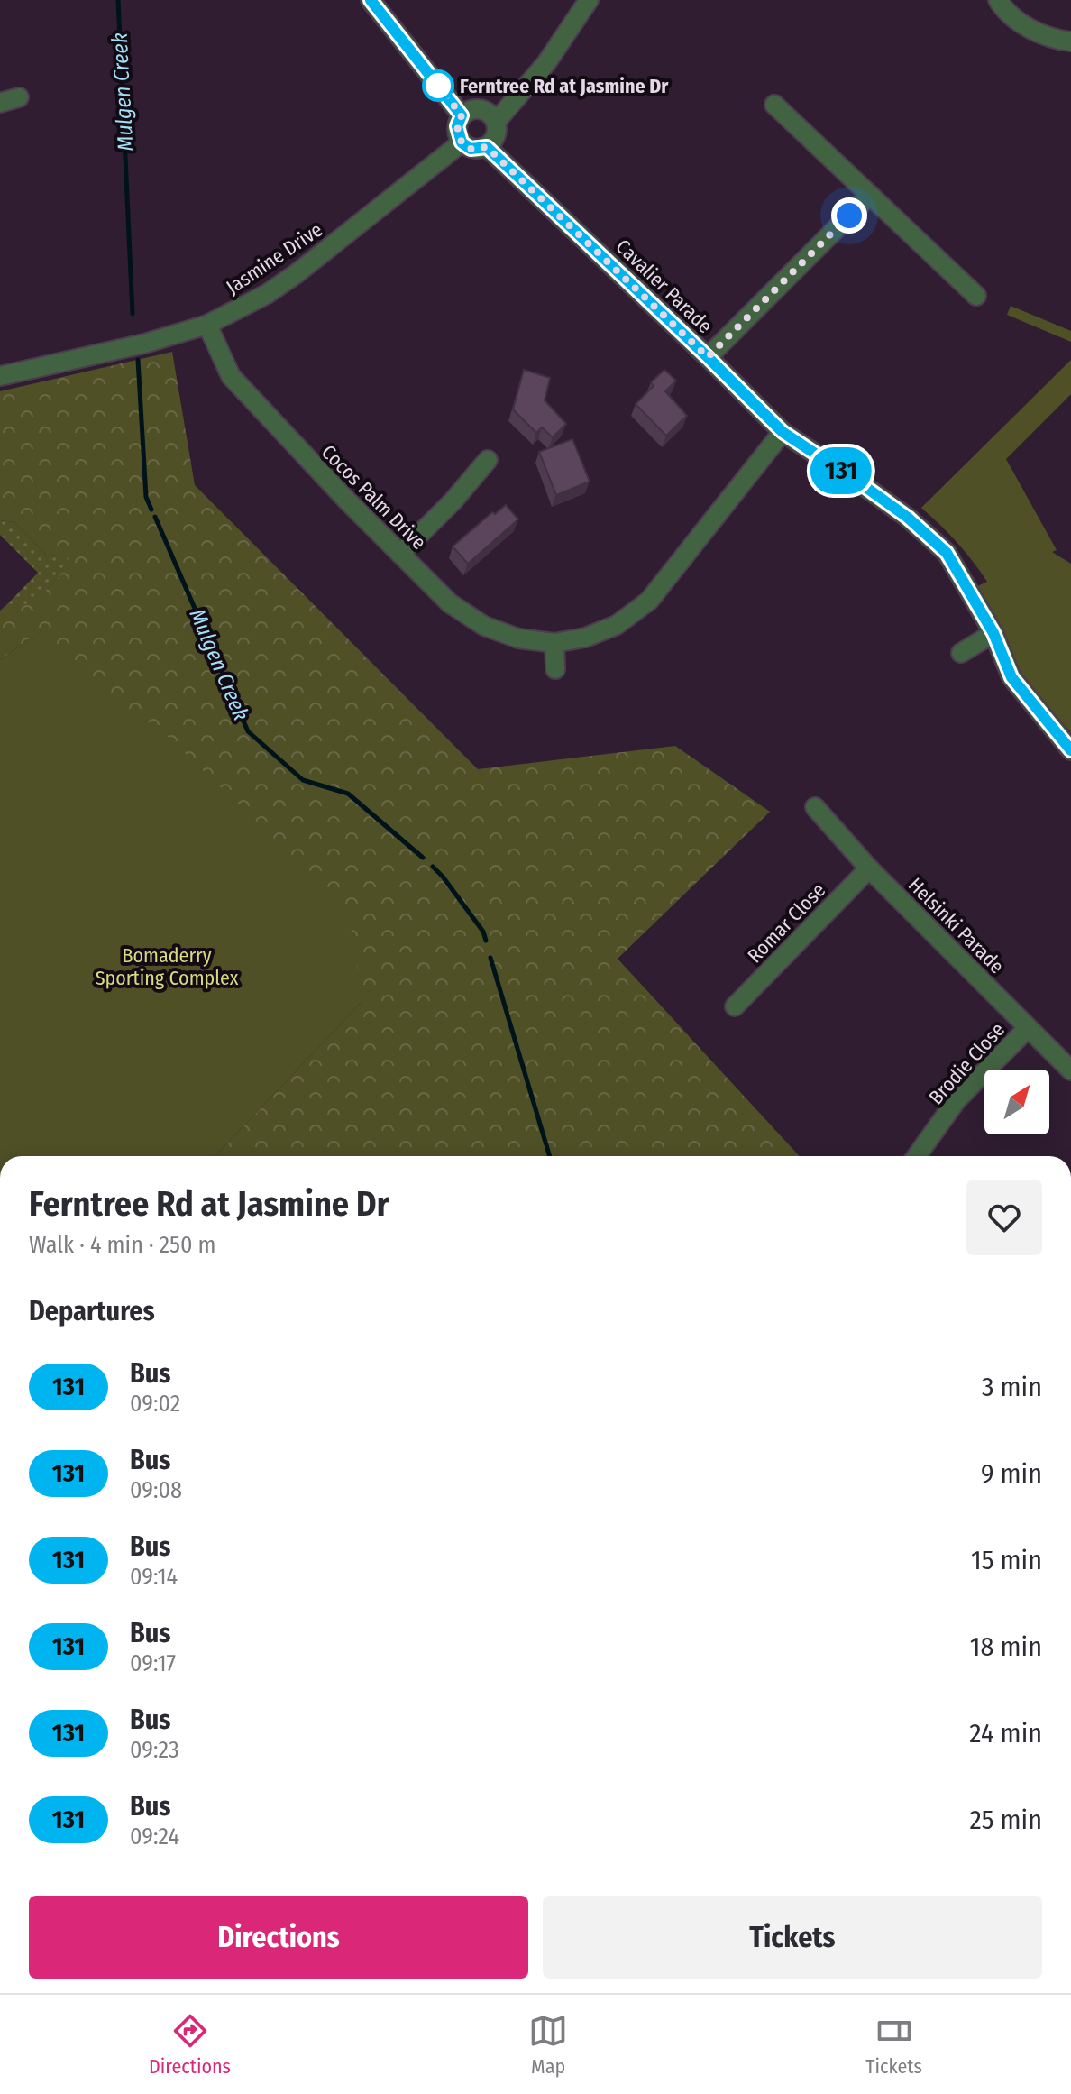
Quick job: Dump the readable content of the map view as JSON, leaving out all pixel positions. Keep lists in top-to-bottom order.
{
  "streets": {
    "street": [
      "Jasmine Drive",
      "Cavalier Parade",
      "Cocos Palm Drive",
      "Romar Close",
      "Helsinki Parade",
      "Brodie Close"
    ]
  },
  "crossings": [
    ["Jasmine Drive", "Cavalier Parade"],
    ["Jasmine Drive", "Cocos Palm Drive"],
    ["Cavalier Parade", "Cocos Palm Drive"],
    ["Romar Close", "Helsinki Parade"],
    ["Helsinki Parade", "Brodie Close"]
  ],
  "water": ["Mulgen Creek"],
  "parks": ["Bomaderry Sporting Complex"],
  "places": ["Ferntree Rd at Jasmine Dr"],
  "lines": ["bus line 131"],
  "north": "top right",
  "page": {
    "on_map": "131",
    "heading": [
      ["Ferntree Rd at Jasmine Dr", "Walk · 4 min · 250 m"],
      "Departures"
    ],
    "list": [
      {
        "mark": "131",
        "name": "Bus",
        "note": "09:02",
        "value": "3 min"
      },
      {
        "mark": "131",
        "name": "Bus",
        "note": "09:08",
        "value": "9 min"
      },
      {
        "mark": "131",
        "name": "Bus",
        "note": "09:14",
        "value": "15 min"
      },
      {
        "mark": "131",
        "name": "Bus",
        "note": "09:17",
        "value": "18 min"
      },
      {
        "mark": "131",
        "name": "Bus",
        "note": "09:23",
        "value": "24 min"
      },
      {
        "mark": "131",
        "name": "Bus",
        "note": "09:24",
        "value": "25 min"
      }
    ],
    "buttons": ["Directions", "Tickets"],
    "tabs": ["Directions", "Map", "Tickets"]
  }
}
